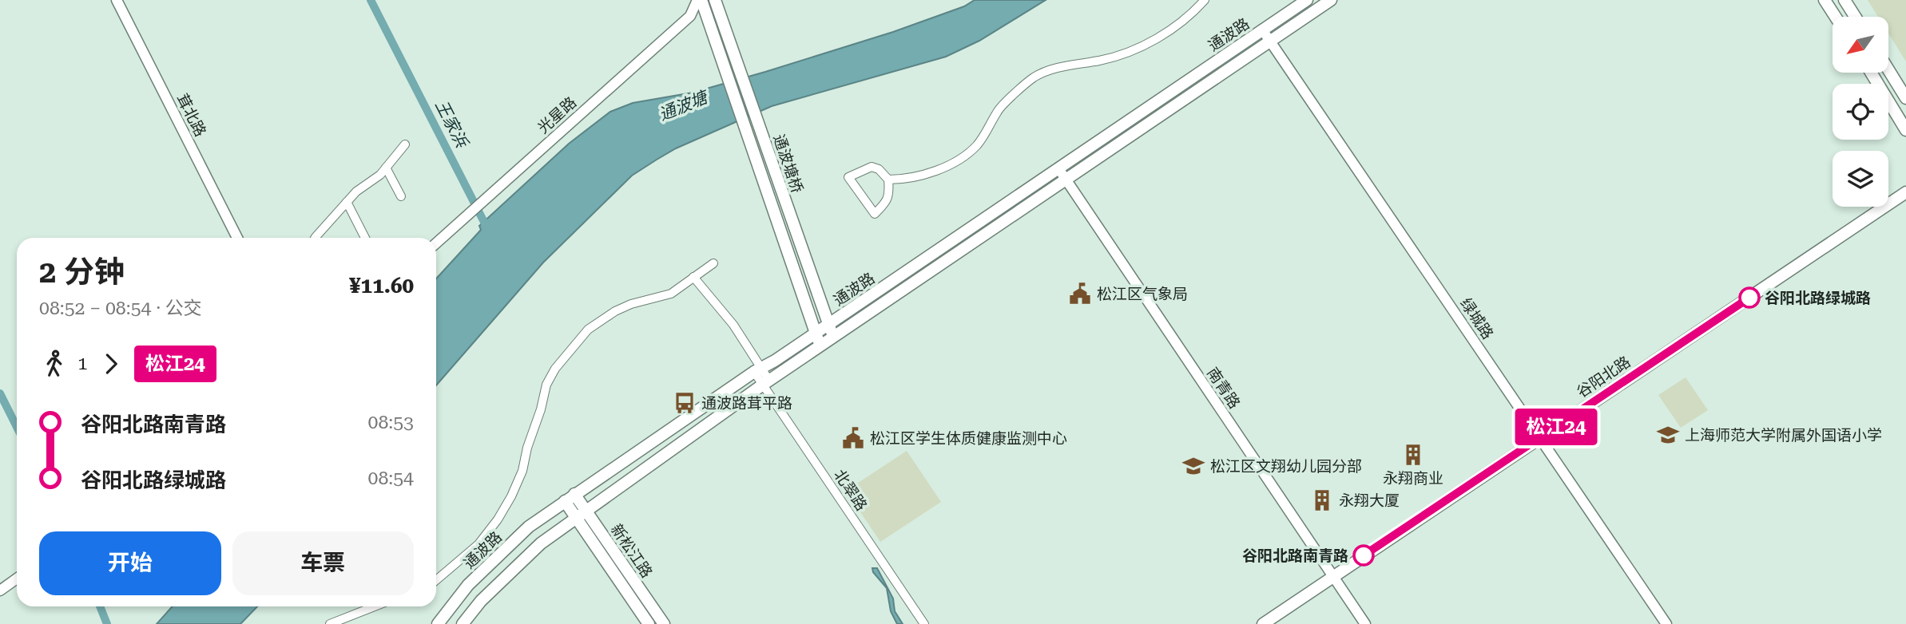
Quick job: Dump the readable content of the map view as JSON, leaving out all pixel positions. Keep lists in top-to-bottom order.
{
  "streets": {
    "main road": [
      "通波路",
      "通波塘桥",
      "谷阳北路",
      "新松江路"
    ],
    "street": [
      "茸北路",
      "光星路",
      "绿城路",
      "南青路",
      "北翠路"
    ]
  },
  "crossings": [
    ["通波路", "通波塘桥"],
    ["通波路", "绿城路"],
    ["通波路", "南青路"],
    ["通波路", "北翠路"],
    ["通波路", "新松江路"],
    ["绿城路", "谷阳北路"],
    ["谷阳北路", "南青路"]
  ],
  "water": ["通波塘", "王家浜"],
  "places": {
    "public building": ["松江区气象局", "松江区学生体质健康监测中心"],
    "other": ["谷阳北路绿城路", "谷阳北路南青路"],
    "bus stop": ["通波路茸平路"],
    "school or university": ["上海师范大学附属外国语小学", "松江区文翔幼儿园分部"],
    "building": ["永翔商业", "永翔大厦"]
  },
  "lines": ["bus line 松江24"],
  "north": "bottom left",
  "page": {
    "on_map": "松江24",
    "heading": ["2 分钟", "08:52 – 08:54 · 公交", "¥11.60"],
    "legs": ["1", "松江24"],
    "list": [
      {
        "name": "谷阳北路南青路",
        "value": "08:53"
      },
      {
        "name": "谷阳北路绿城路",
        "value": "08:54"
      }
    ],
    "buttons": ["开始", "车票"]
  }
}
